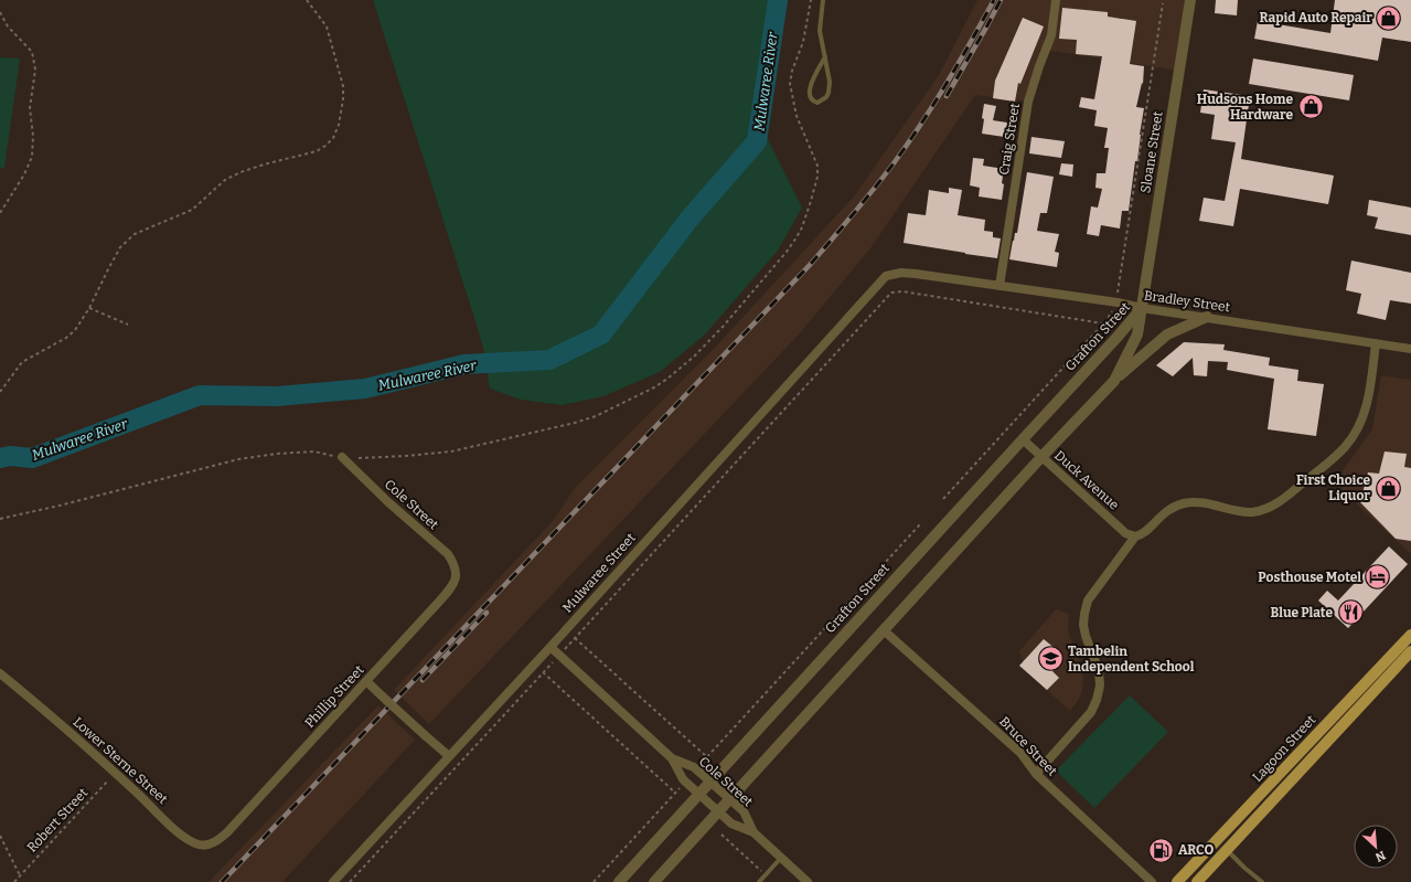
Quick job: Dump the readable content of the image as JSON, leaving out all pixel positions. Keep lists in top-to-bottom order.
{
  "streets": {
    "main road": ["Lagoon Street"],
    "street": [
      "Craig Street",
      "Sloane Street",
      "Bradley Street",
      "Grafton Street",
      "Duck Avenue",
      "Cole Street",
      "Mulwaree Street",
      "Phillip Street",
      "Bruce Street",
      "Lower Sterne Street"
    ],
    "path": ["Robert Street"]
  },
  "crossings": [
    ["Craig Street", "Bradley Street"],
    ["Sloane Street", "Bradley Street"],
    ["Sloane Street", "Grafton Street"],
    ["Bradley Street", "Grafton Street"],
    ["Bradley Street", "Mulwaree Street"],
    ["Grafton Street", "Duck Avenue"],
    ["Grafton Street", "Cole Street"],
    ["Grafton Street", "Bruce Street"],
    ["Cole Street", "Mulwaree Street"],
    ["Cole Street", "Phillip Street"],
    ["Phillip Street", "Lower Sterne Street"],
    ["Lower Sterne Street", "Robert Street"]
  ],
  "water": ["Mulwaree River"],
  "places": {
    "shop": ["Rapid Auto Repair", "Hudsons Home Hardware", "First Choice Liquor"],
    "hotel": ["Posthouse Motel"],
    "restaurant": ["Blue Plate"],
    "school or university": ["Tambelin Independent School"],
    "fuel station": ["ARCO"]
  },
  "north": "bottom right"
}
